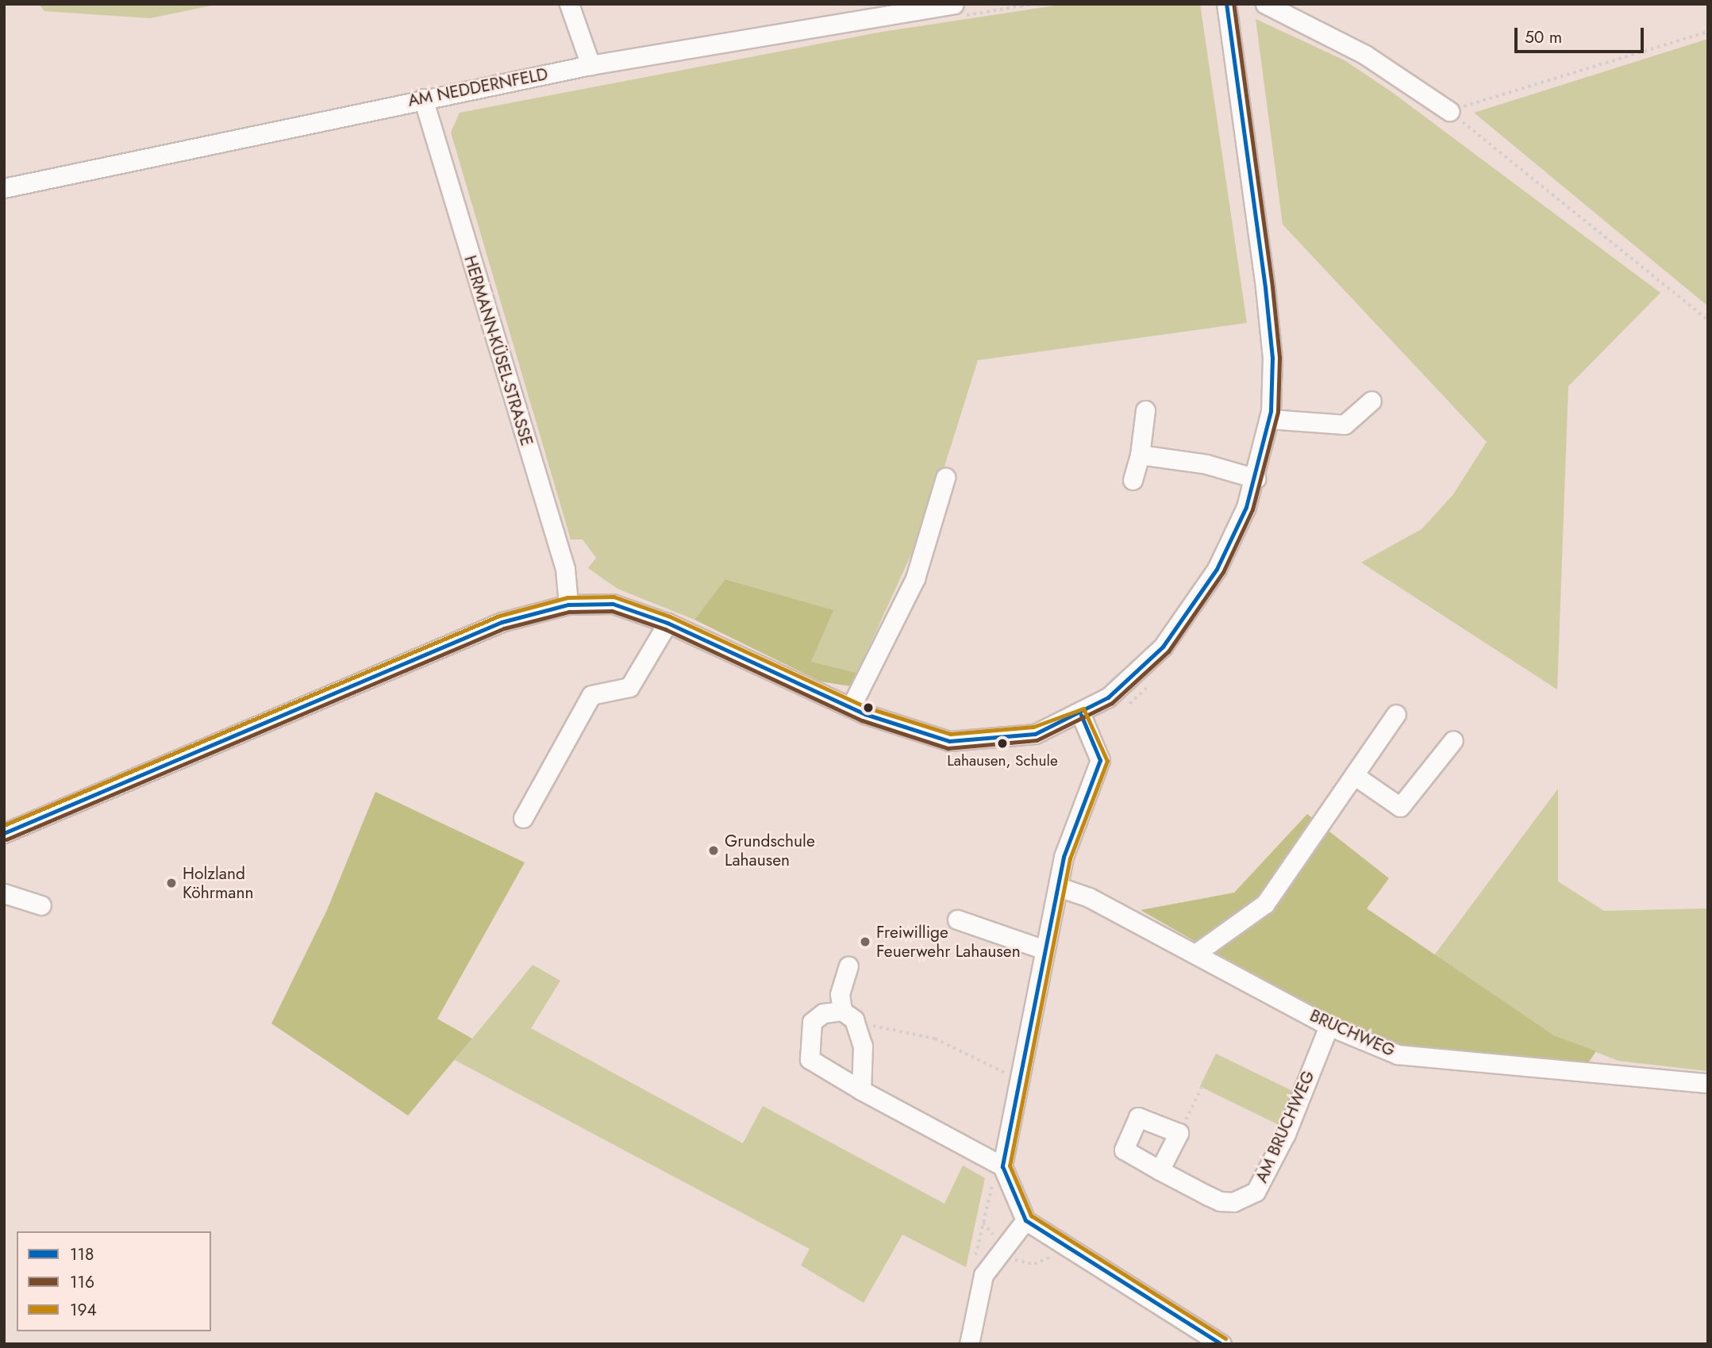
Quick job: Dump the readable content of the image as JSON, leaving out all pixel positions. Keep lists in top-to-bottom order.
{
  "streets": {
    "street": [
      "AM NEDDERNFELD",
      "HERMANN-KÜSEL-STRASSE",
      "BRUCHWEG",
      "AM BRUCHWEG"
    ]
  },
  "crossings": [
    ["AM NEDDERNFELD", "HERMANN-KÜSEL-STRASSE"],
    ["BRUCHWEG", "AM BRUCHWEG"]
  ],
  "places": [
    "Lahausen, Schule",
    "Grundschule Lahausen",
    "Holzland Köhrmann",
    "Freiwillige Feuerwehr Lahausen"
  ],
  "lines": ["transit line 118", "transit line 116", "transit line 194"],
  "legend": ["118", "116", "194"],
  "scale_bar": "50 m"
}
